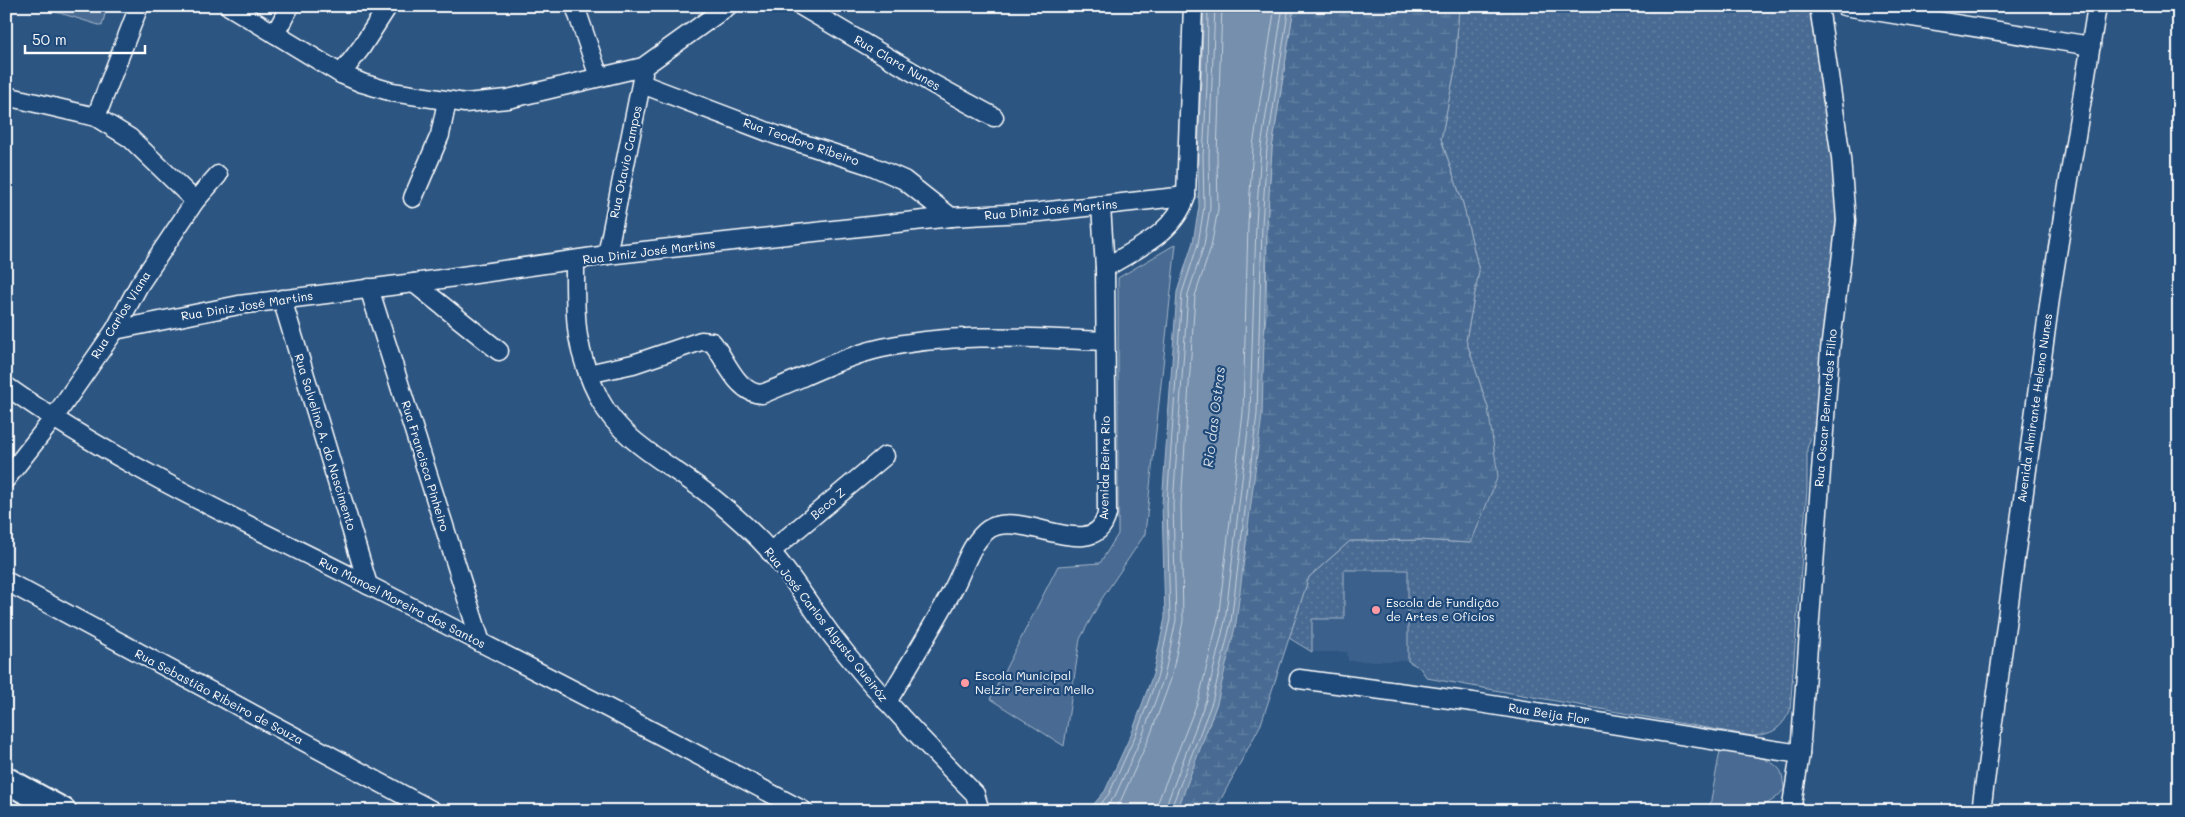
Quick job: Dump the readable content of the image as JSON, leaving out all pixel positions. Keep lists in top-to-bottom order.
{
  "streets": {
    "street": [
      "Rua Clara Nunes",
      "Rua Teodoro Ribeiro",
      "Rua Otavio Campos",
      "Rua Diniz José Martins",
      "Rua Carlos Viana",
      "Rua Oscar Bernardes Filho",
      "Avenida Almirante Heleno Nunes",
      "Rua Salvelino A. do Nascimento",
      "Rua Francisca Pinheiro",
      "Avenida Beira Rio",
      "Beco Z",
      "Rua Manoel Moreira dos Santos",
      "Rua José Carlos Algusto Queiróz",
      "Rua Sebastião Ribeiro de Souza",
      "Rua Beija Flor"
    ]
  },
  "crossings": [
    ["Rua Teodoro Ribeiro", "Rua Otavio Campos"],
    ["Rua Teodoro Ribeiro", "Rua Diniz José Martins"],
    ["Rua Otavio Campos", "Rua Diniz José Martins"],
    ["Rua Diniz José Martins", "Rua Carlos Viana"],
    ["Rua Diniz José Martins", "Rua Salvelino A. do Nascimento"],
    ["Rua Diniz José Martins", "Rua Francisca Pinheiro"],
    ["Rua Diniz José Martins", "Avenida Beira Rio"],
    ["Rua Diniz José Martins", "Rua José Carlos Algusto Queiróz"],
    ["Rua Carlos Viana", "Rua Manoel Moreira dos Santos"],
    ["Rua Oscar Bernardes Filho", "Rua Beija Flor"],
    ["Rua Salvelino A. do Nascimento", "Rua Manoel Moreira dos Santos"],
    ["Rua Francisca Pinheiro", "Rua Manoel Moreira dos Santos"],
    ["Avenida Beira Rio", "Rua José Carlos Algusto Queiróz"],
    ["Beco Z", "Rua José Carlos Algusto Queiróz"]
  ],
  "water": ["Rio das Ostras"],
  "places": ["Escola de Fundição de Artes e Ofícios", "Escola Municipal Nelzir Pereira Mello"],
  "scale_bar": "50 m"
}
